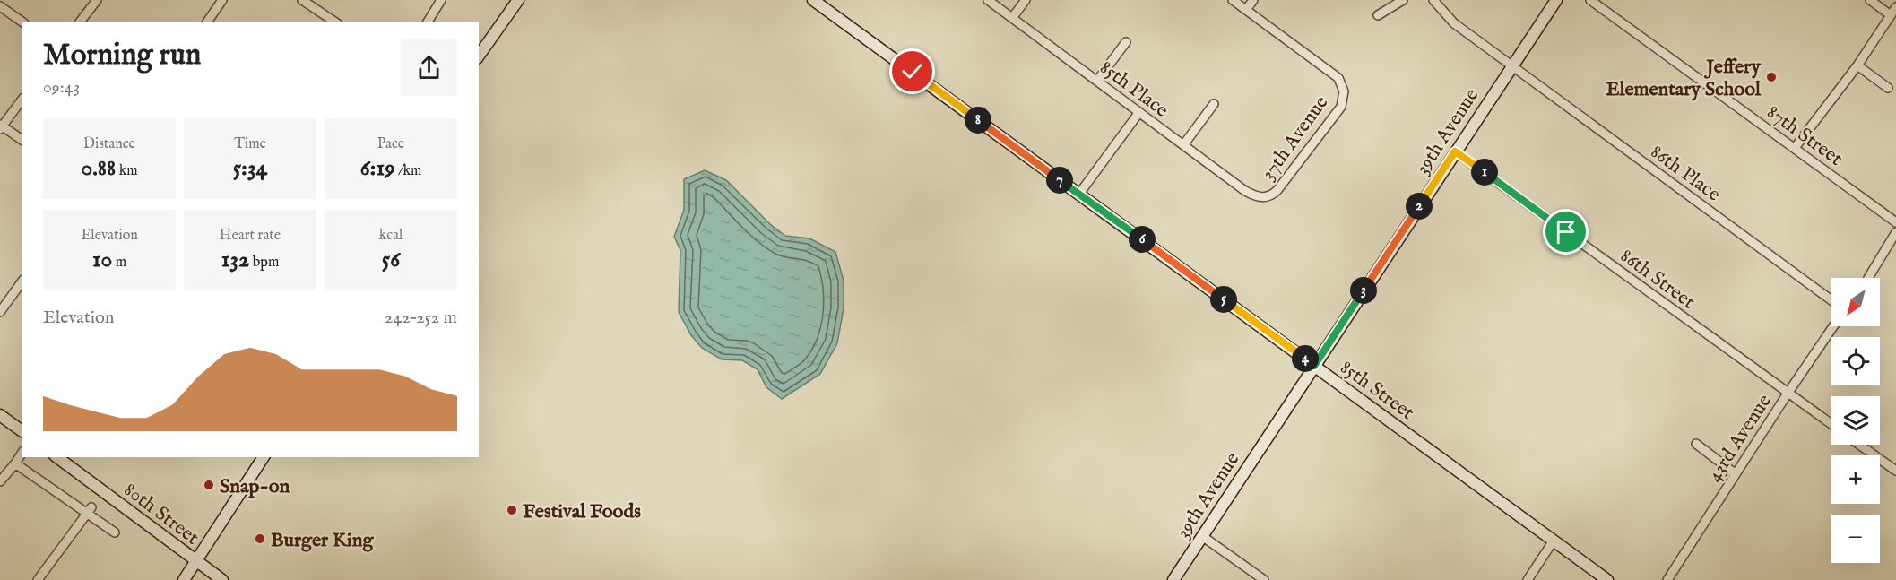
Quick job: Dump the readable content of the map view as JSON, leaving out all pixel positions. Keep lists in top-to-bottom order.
{
  "streets": {
    "street": [
      "85th Place",
      "39th Avenue",
      "87th Street",
      "37th Avenue",
      "86th Place",
      "86th Street",
      "85th Street",
      "43rd Avenue",
      "80th Street"
    ]
  },
  "crossings": [
    ["85th Place", "37th Avenue"],
    ["39th Avenue", "86th Place"],
    ["39th Avenue", "86th Street"],
    ["39th Avenue", "85th Street"],
    ["86th Street", "43rd Avenue"]
  ],
  "places": [
    "Jeffery Elementary School",
    "Snap-on",
    "Festival Foods",
    "Burger King"
  ],
  "north": "bottom left",
  "page": {
    "heading": ["Morning run", "09:43"],
    "pins": [
      "8",
      "1",
      "7",
      "2",
      "6",
      "3",
      "5",
      "4"
    ],
    "stats": [
      ["Distance", "0.88 km"],
      ["Time", "5:34"],
      ["Pace", "6:19 /km"],
      ["Elevation", "10 m"],
      ["Heart rate", "132 bpm"],
      ["kcal", "56"]
    ],
    "map_buttons": ["+", "−"],
    "chart": ["Elevation", "242–252 m"]
  }
}
